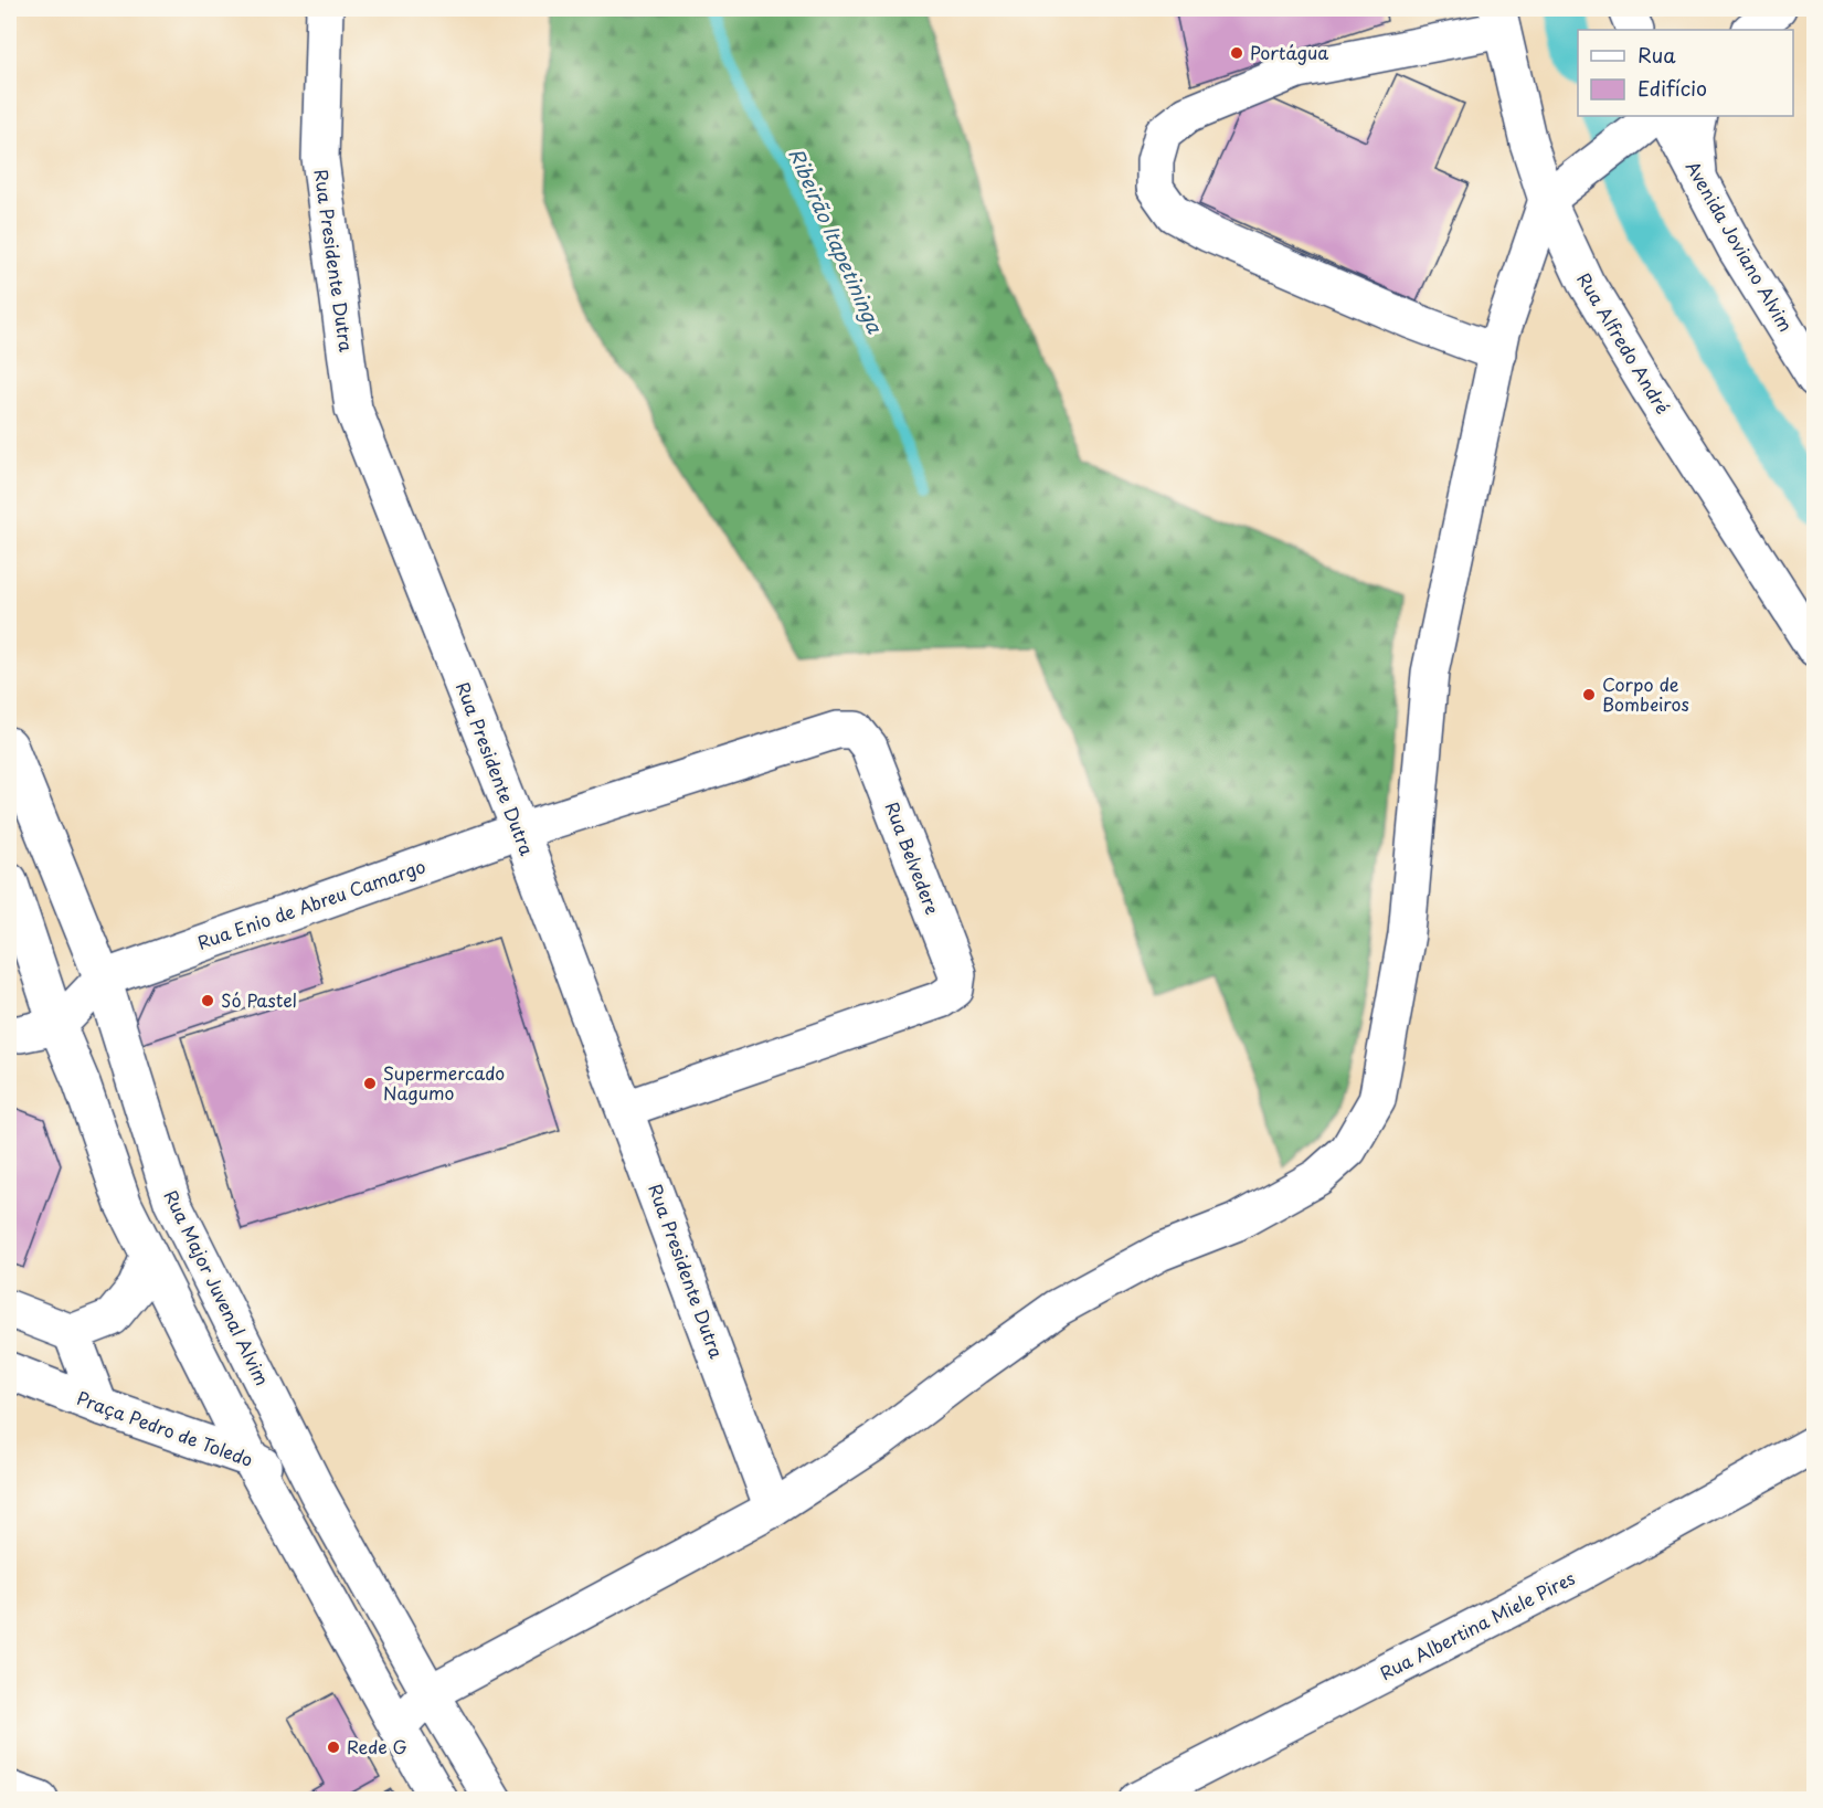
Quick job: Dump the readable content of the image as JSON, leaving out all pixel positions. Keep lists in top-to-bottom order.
{
  "streets": {
    "street": [
      "Avenida Joviano Alvim",
      "Rua Presidente Dutra",
      "Rua Alfredo André",
      "Rua Belvedere",
      "Rua Enio de Abreu Camargo",
      "Rua Major Juvenal Alvim",
      "Praça Pedro de Toledo",
      "Rua Albertina Miele Pires"
    ]
  },
  "crossings": [
    ["Rua Presidente Dutra", "Rua Belvedere"],
    ["Rua Presidente Dutra", "Rua Enio de Abreu Camargo"],
    ["Rua Belvedere", "Rua Enio de Abreu Camargo"],
    ["Rua Enio de Abreu Camargo", "Rua Major Juvenal Alvim"],
    ["Rua Major Juvenal Alvim", "Praça Pedro de Toledo"]
  ],
  "water": ["Ribeirão Itapetininga"],
  "places": [
    "Portágua",
    "Corpo de Bombeiros",
    "Só Pastel",
    "Supermercado Nagumo",
    "Rede G"
  ],
  "legend": ["Rua", "Edifício"]
}
